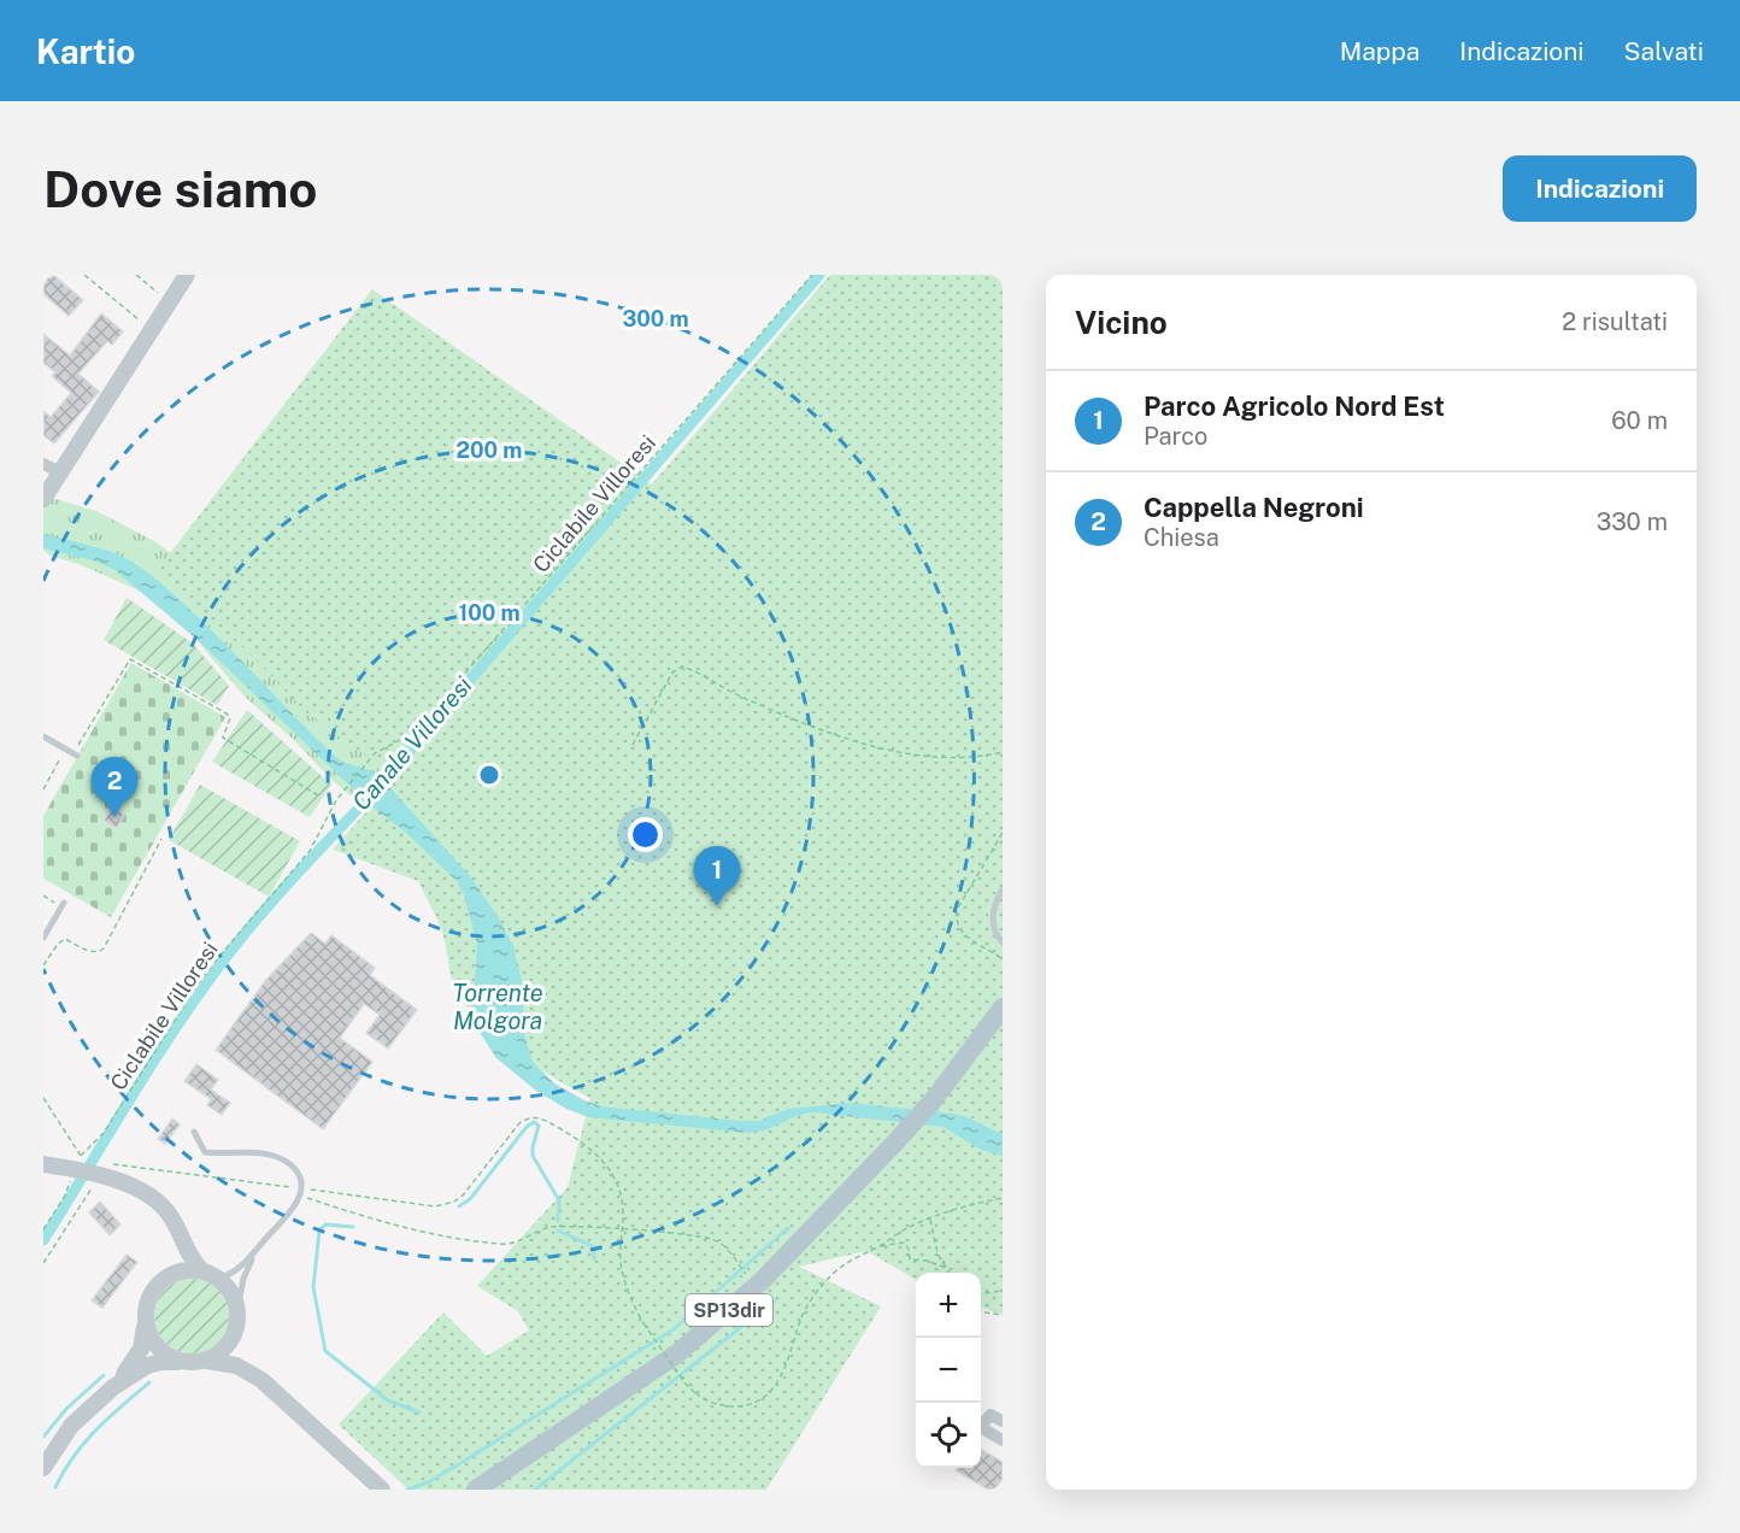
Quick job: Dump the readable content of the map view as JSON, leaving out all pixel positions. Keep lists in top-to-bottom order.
{
  "streets": {
    "main road": ["SP13dir"],
    "path": ["Ciclabile Villoresi"]
  },
  "water": ["Canale Villoresi", "Torrente Molgora"],
  "page": {
    "header": "Kartio",
    "nav": ["Mappa", "Indicazioni", "Salvati"],
    "buttons": "Indicazioni",
    "title": "Dove siamo",
    "heading": ["Vicino", "2 risultati"],
    "list": [
      {
        "mark": "1",
        "name": "Parco Agricolo Nord Est",
        "note": "Parco",
        "value": "60 m"
      },
      {
        "mark": "2",
        "name": "Cappella Negroni",
        "note": "Chiesa",
        "value": "330 m"
      }
    ],
    "pins": ["2", "1"],
    "map_buttons": ["+", "−"]
  },
  "rings": ["300 m", "200 m", "100 m"]
}
